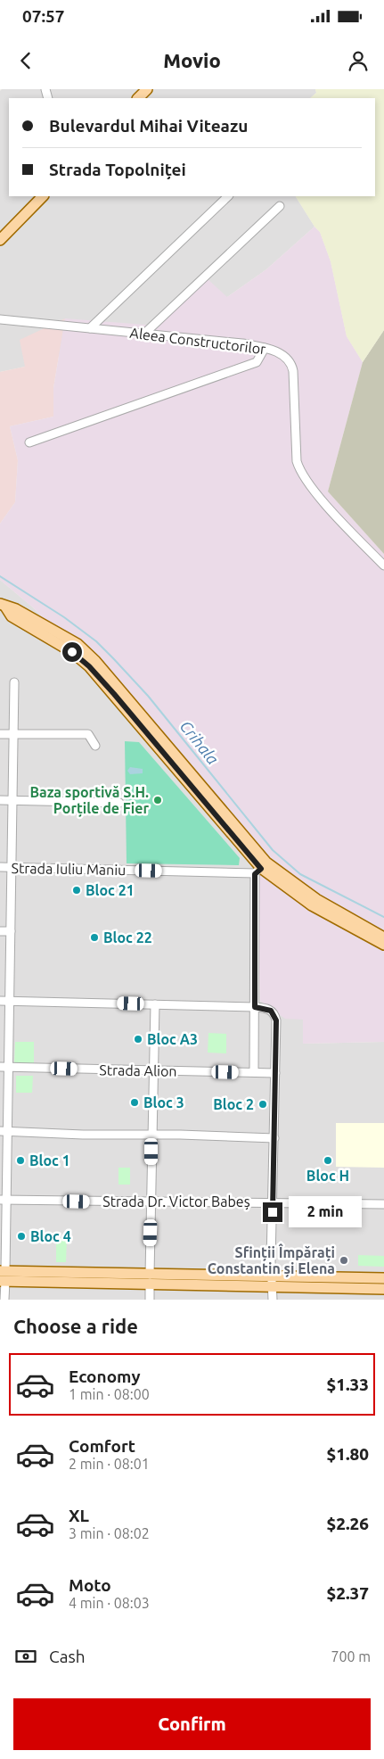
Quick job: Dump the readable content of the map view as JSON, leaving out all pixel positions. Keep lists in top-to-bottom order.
{
  "streets": {
    "street": [
      "Aleea Constructorilor",
      "Strada Iuliu Maniu",
      "Strada Alion",
      "Strada Dr. Victor Babeș"
    ]
  },
  "water": ["Crihala"],
  "places": [
    "Baza sportivă S.H. Porțile de Fier",
    "Bloc 21",
    "Bloc 22",
    "Bloc A3",
    "Bloc 3",
    "Bloc 2",
    "Bloc 1",
    "Bloc H",
    "Bloc 4",
    "Sfinții Împărați Constantin și Elena"
  ],
  "page": {
    "status": "07:57",
    "header": "Movio",
    "banner": ["Bulevardul Mihai Viteazu", "Strada Topolniței"],
    "bubble": "2 min",
    "heading": "Choose a ride",
    "list": [
      {
        "name": "Economy",
        "note": "1 min · 08:00",
        "value": "$1.33"
      },
      {
        "name": "Comfort",
        "note": "2 min · 08:01",
        "value": "$1.80"
      },
      {
        "name": "XL",
        "note": "3 min · 08:02",
        "value": "$2.26"
      },
      {
        "name": "Moto",
        "note": "4 min · 08:03",
        "value": "$2.37"
      }
    ],
    "pay": ["Cash", "700 m"],
    "buttons": "Confirm"
  }
}
